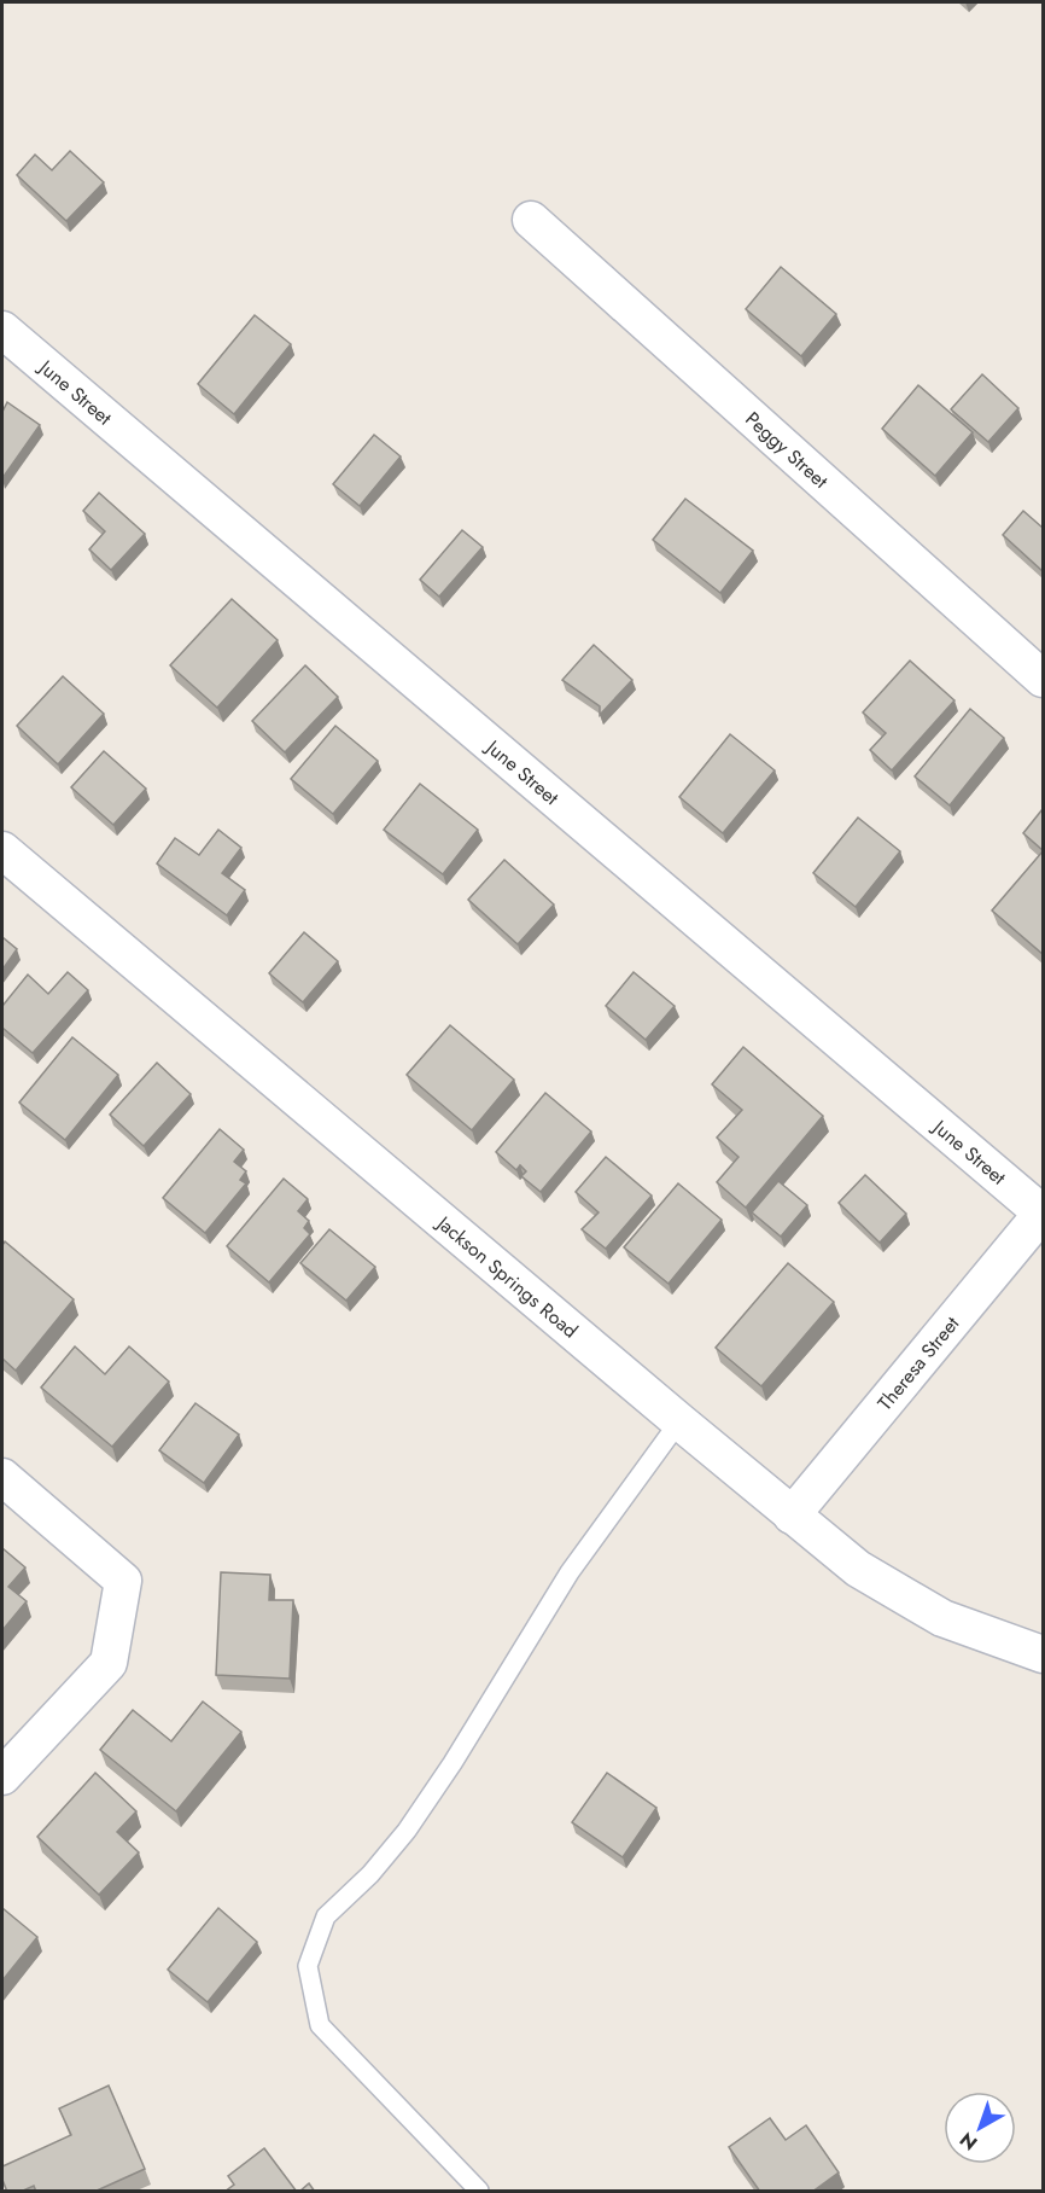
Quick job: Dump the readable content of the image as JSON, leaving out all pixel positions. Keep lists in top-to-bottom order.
{
  "streets": {
    "street": [
      "June Street",
      "Peggy Street",
      "Jackson Springs Road",
      "Theresa Street"
    ]
  },
  "crossings": [
    ["June Street", "Theresa Street"],
    ["Jackson Springs Road", "Theresa Street"]
  ],
  "north": "bottom left"
}
